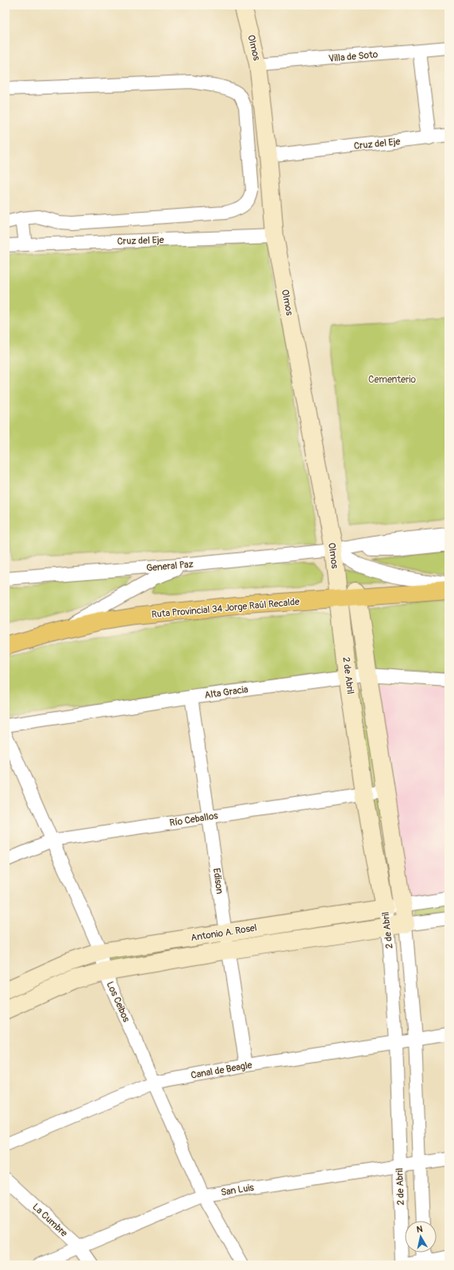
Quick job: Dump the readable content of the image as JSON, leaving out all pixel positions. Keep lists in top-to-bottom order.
{
  "streets": {
    "main road": ["Ruta Provincial 34 Jorge Raúl Recalde"],
    "street": [
      "Olmos",
      "Villa de Soto",
      "Cruz del Eje",
      "General Paz",
      "2 de Abril",
      "Alta Gracia",
      "Río Ceballos",
      "Edison",
      "Antonio A. Rosel",
      "Los Ceibos",
      "Canal de Beagle",
      "San Luis",
      "La Cumbre"
    ]
  },
  "crossings": [
    ["Olmos", "Villa de Soto"],
    ["Olmos", "Cruz del Eje"],
    ["Olmos", "General Paz"],
    ["Olmos", "Ruta Provincial 34 Jorge Raúl Recalde"],
    ["Olmos", "2 de Abril"],
    ["Ruta Provincial 34 Jorge Raúl Recalde", "2 de Abril"],
    ["2 de Abril", "Alta Gracia"],
    ["2 de Abril", "Río Ceballos"],
    ["2 de Abril", "Antonio A. Rosel"],
    ["2 de Abril", "Canal de Beagle"],
    ["2 de Abril", "San Luis"],
    ["Alta Gracia", "Edison"],
    ["Río Ceballos", "Edison"],
    ["Río Ceballos", "Los Ceibos"],
    ["Edison", "Antonio A. Rosel"],
    ["Edison", "Canal de Beagle"],
    ["Antonio A. Rosel", "Los Ceibos"],
    ["Los Ceibos", "Canal de Beagle"],
    ["Los Ceibos", "San Luis"],
    ["San Luis", "La Cumbre"]
  ],
  "parks": ["Cementerio"],
  "north": "top"
}
